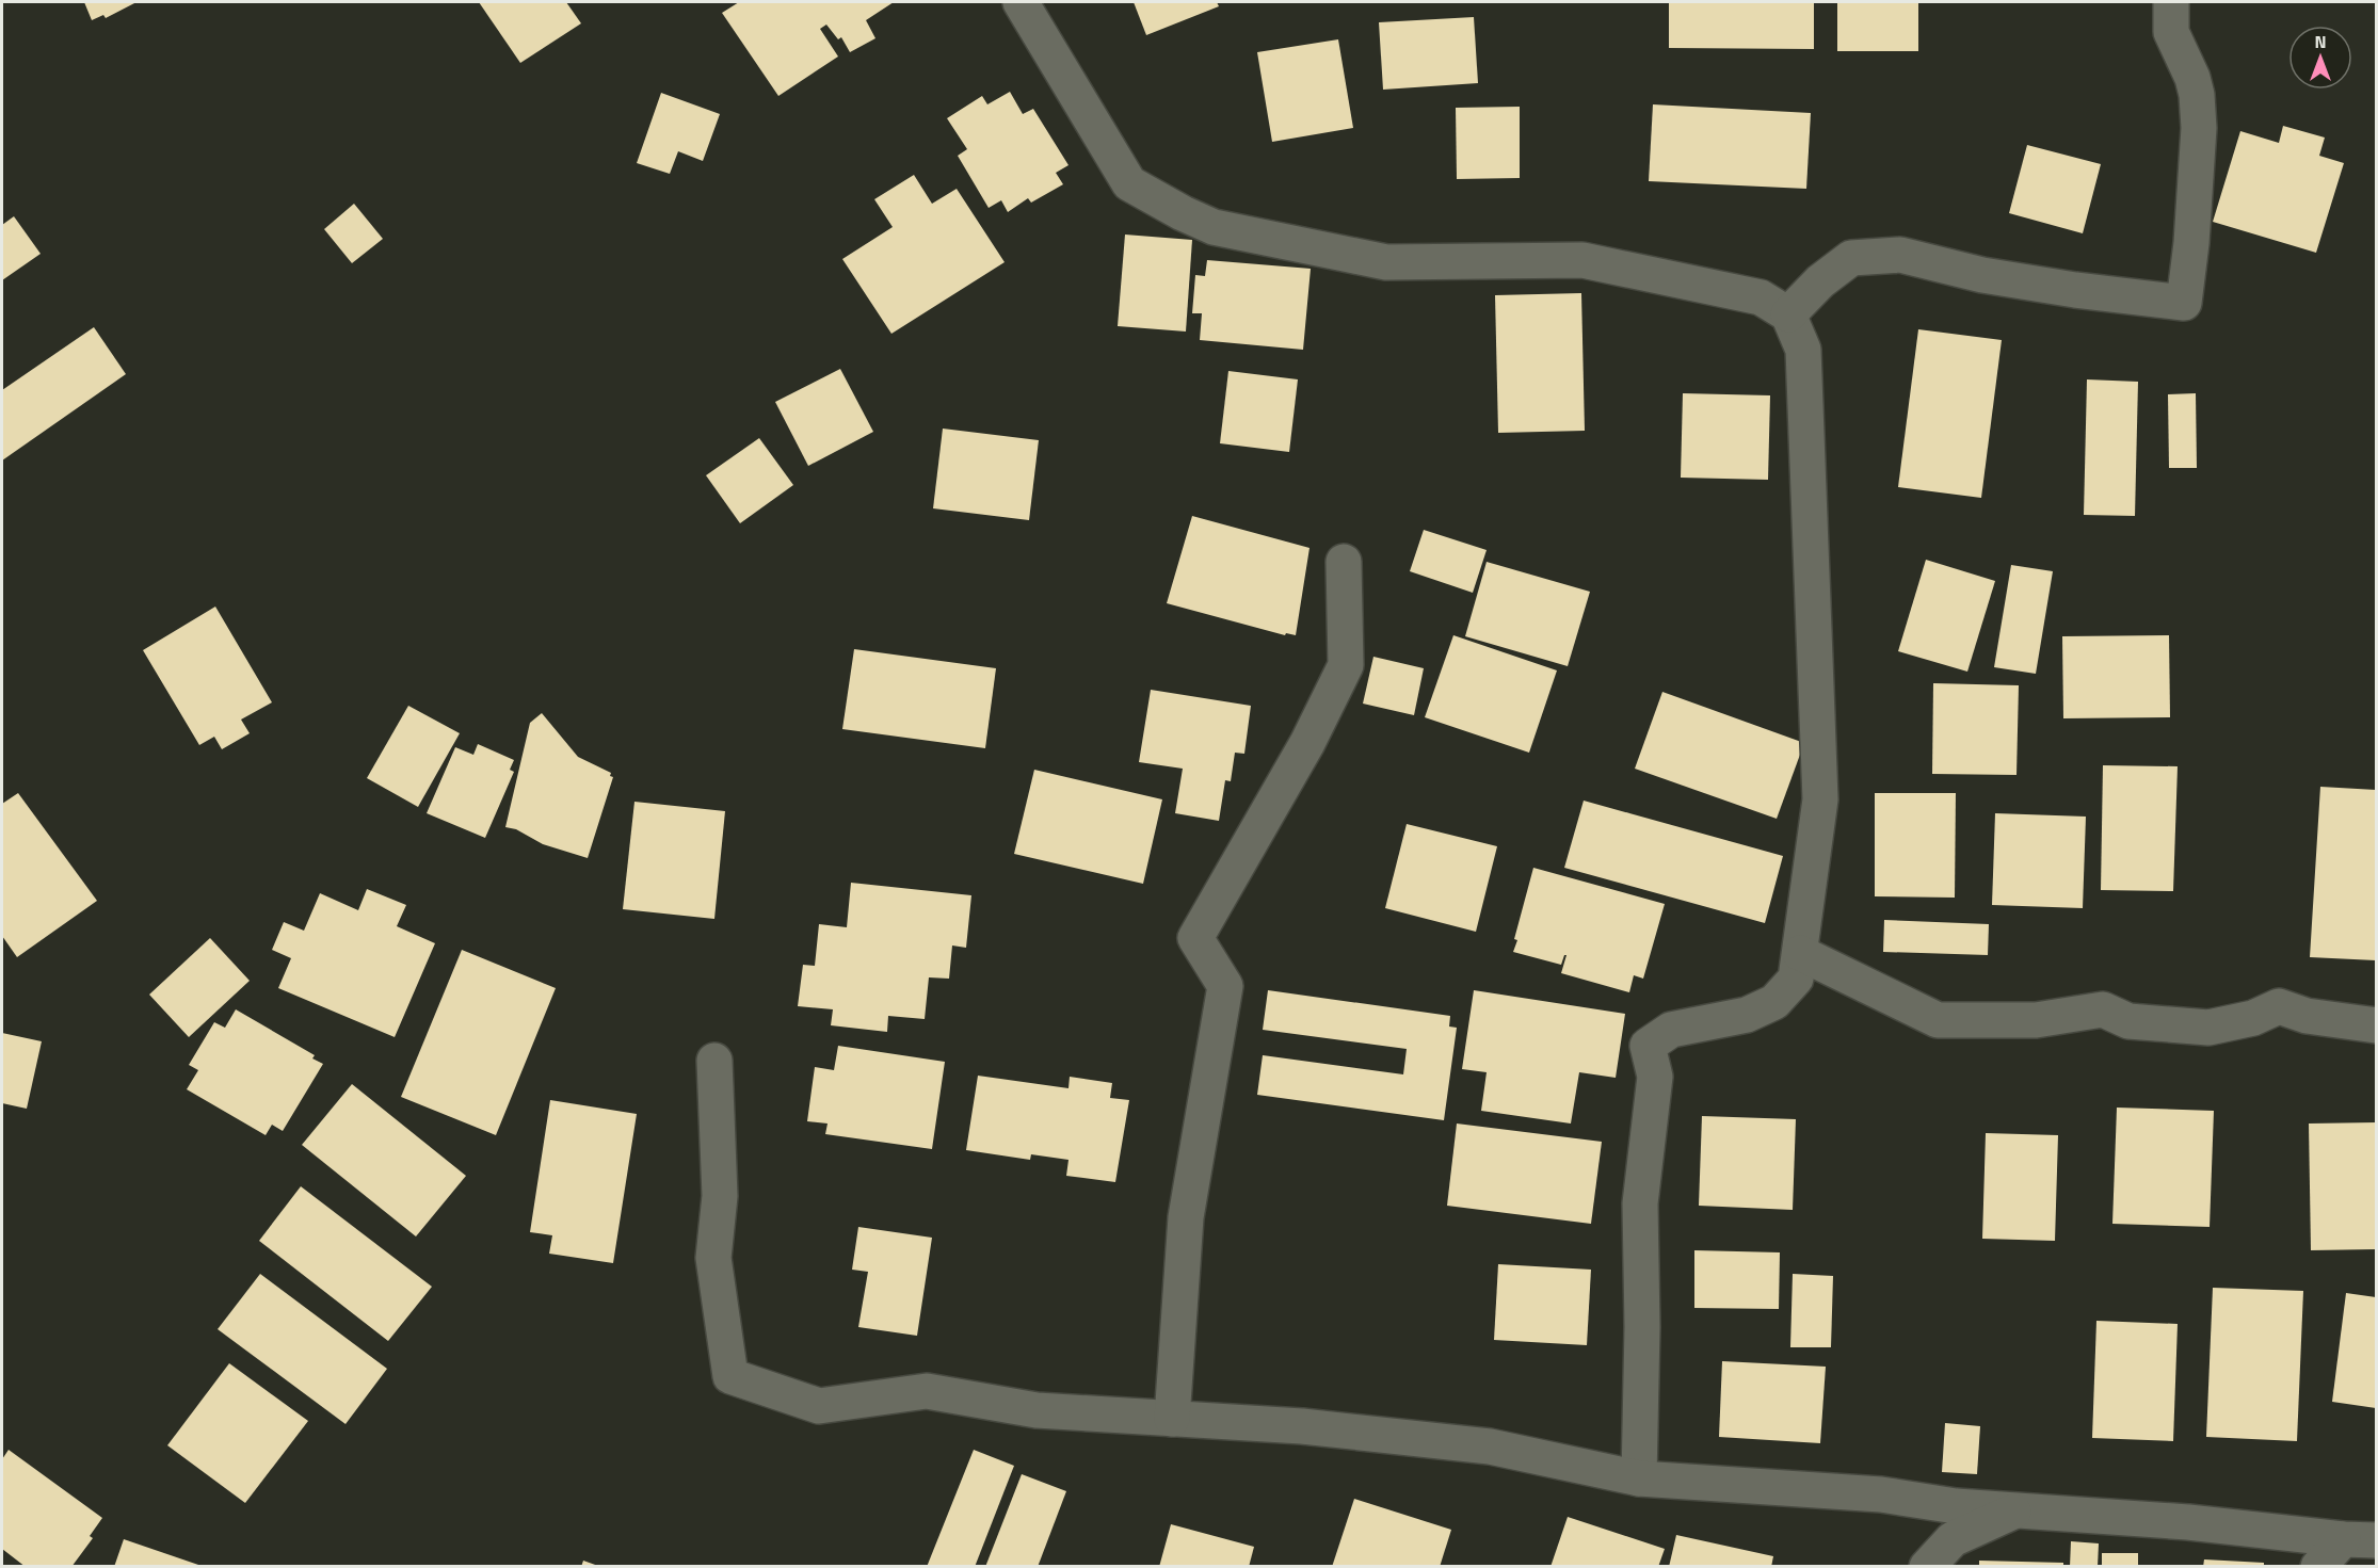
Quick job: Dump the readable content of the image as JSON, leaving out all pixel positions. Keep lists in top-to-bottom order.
{
  "north": "top"
}
